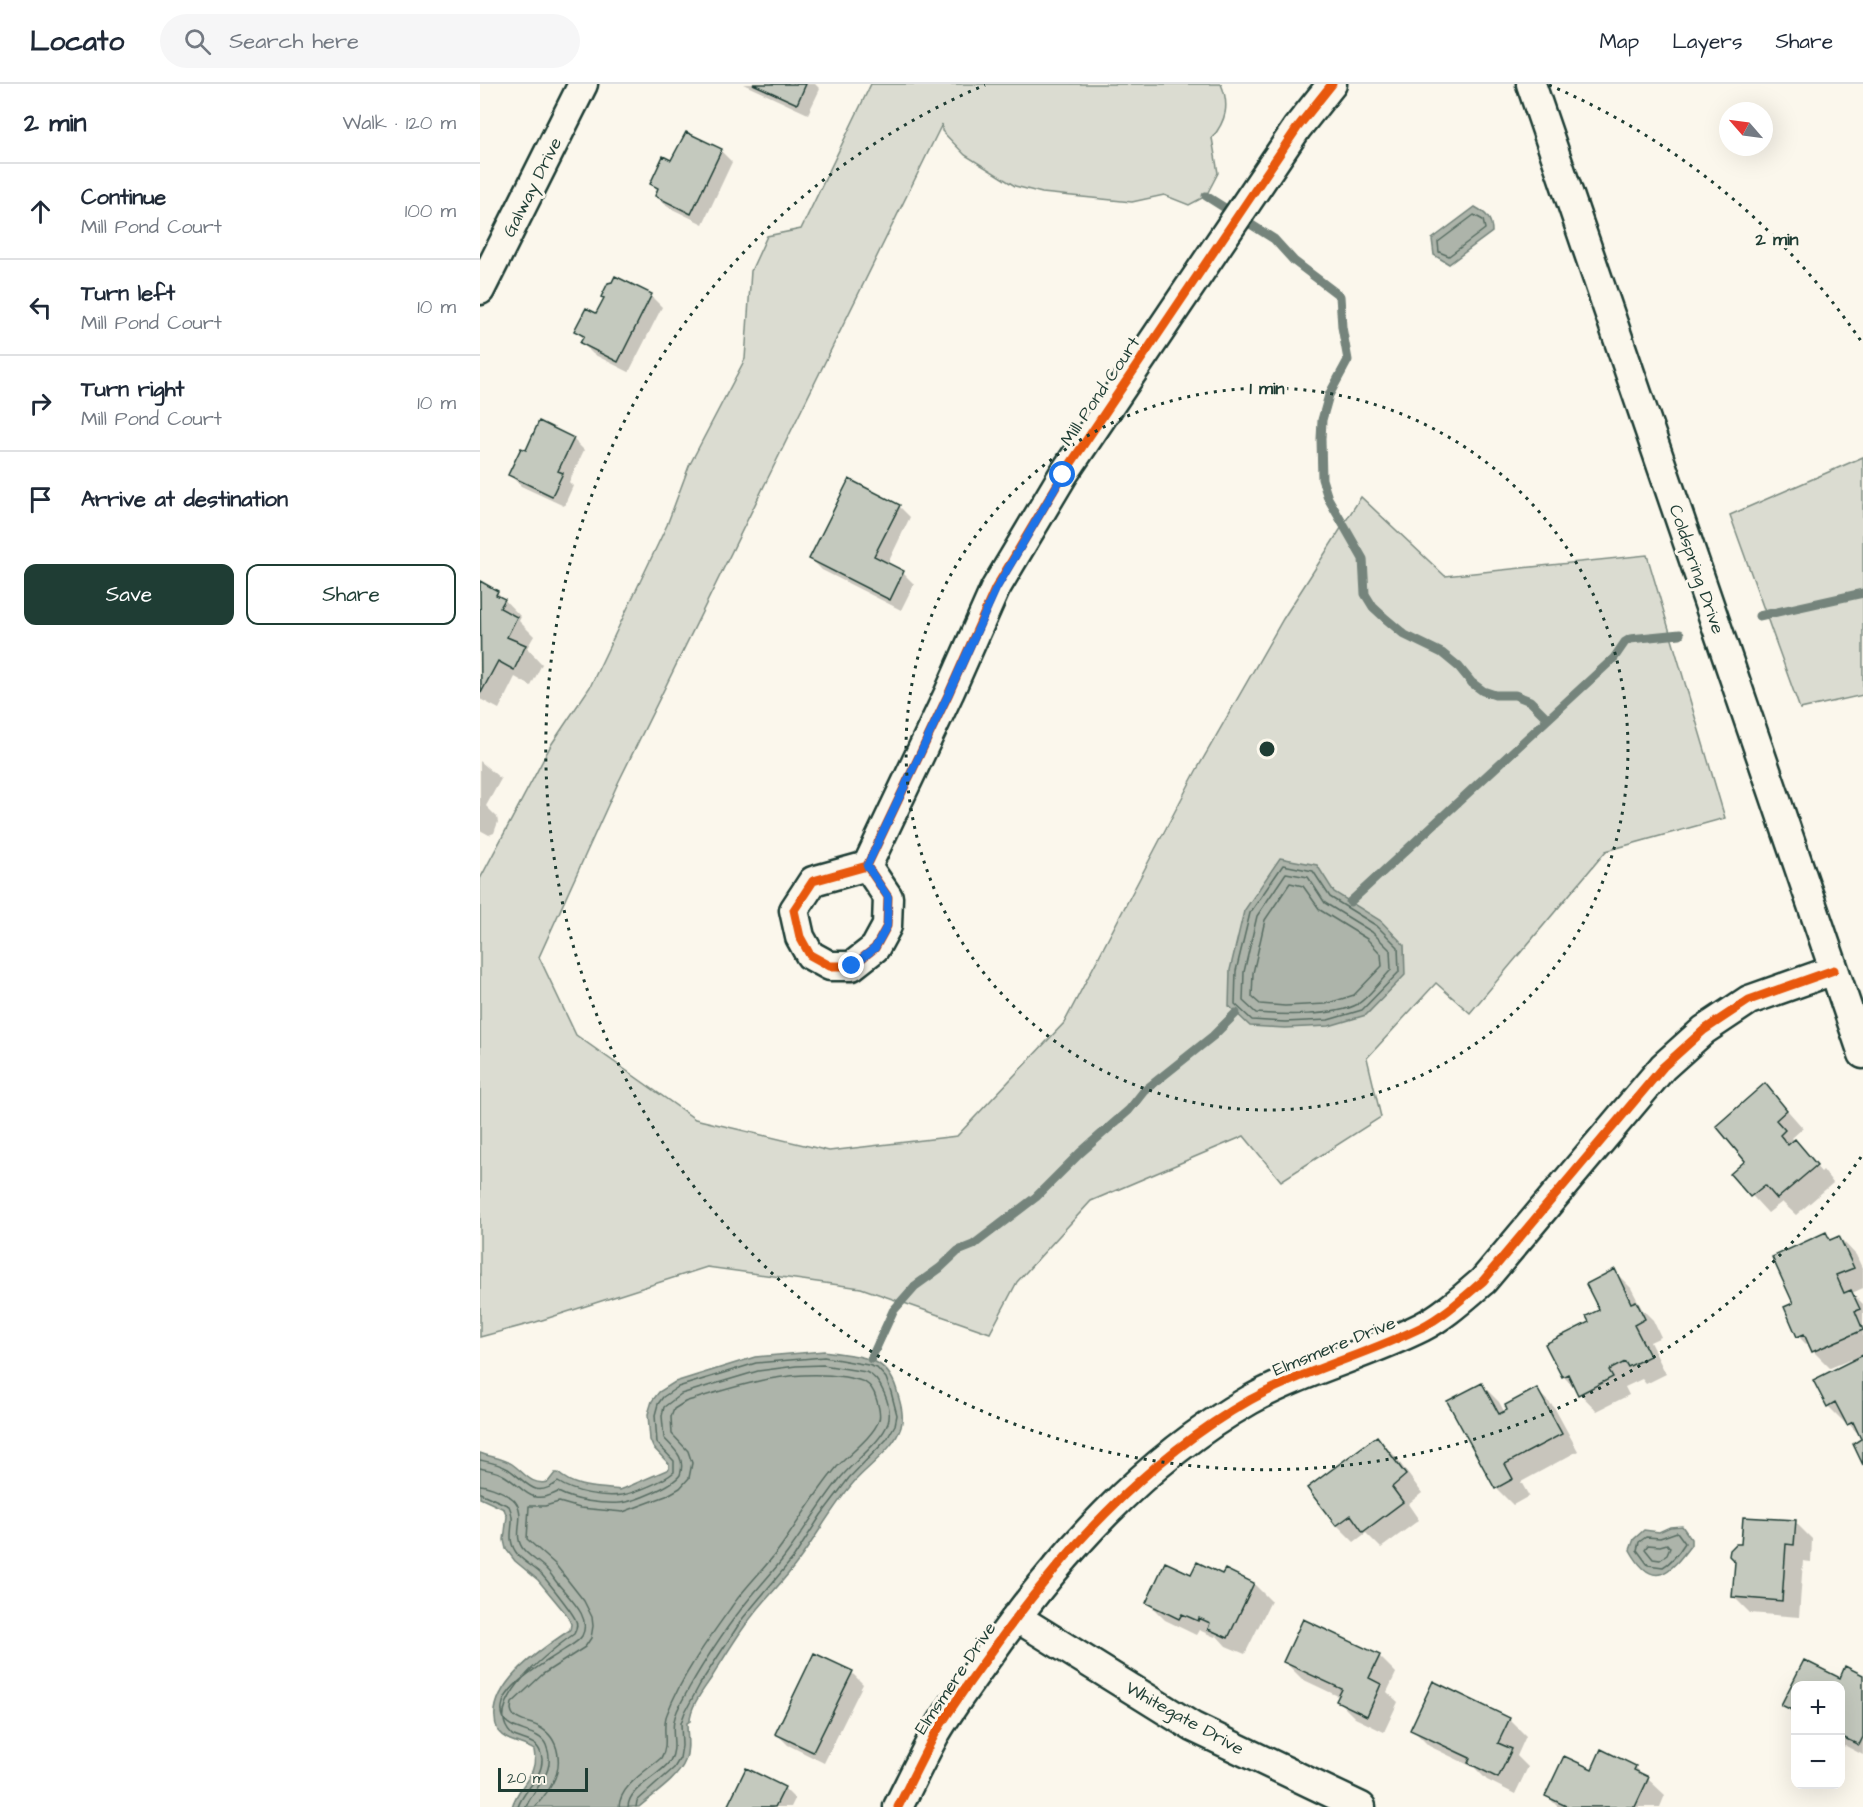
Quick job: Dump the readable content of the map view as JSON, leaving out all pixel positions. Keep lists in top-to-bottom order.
{
  "streets": {
    "street": [
      "Galway Drive",
      "Mill Pond Court",
      "Coldspring Drive",
      "Elmsmere Drive",
      "Whitegate Drive"
    ]
  },
  "crossings": [
    ["Coldspring Drive", "Elmsmere Drive"],
    ["Elmsmere Drive", "Whitegate Drive"]
  ],
  "scale_bar": "20 m",
  "north": "top left",
  "page": {
    "header": "Locato",
    "search": "Search here",
    "nav": ["Map", "Layers", "Share"],
    "heading": ["2 min", "Walk · 120 m"],
    "list": [
      ["Continue", "Mill Pond Court", "100 m"],
      ["Turn left", "Mill Pond Court", "10 m"],
      ["Turn right", "Mill Pond Court", "10 m"],
      "Arrive at destination"
    ],
    "buttons": ["Save", "Share"],
    "map_buttons": ["+", "−"],
    "scale": "20 m"
  },
  "rings": ["2 min", "1 min"]
}
